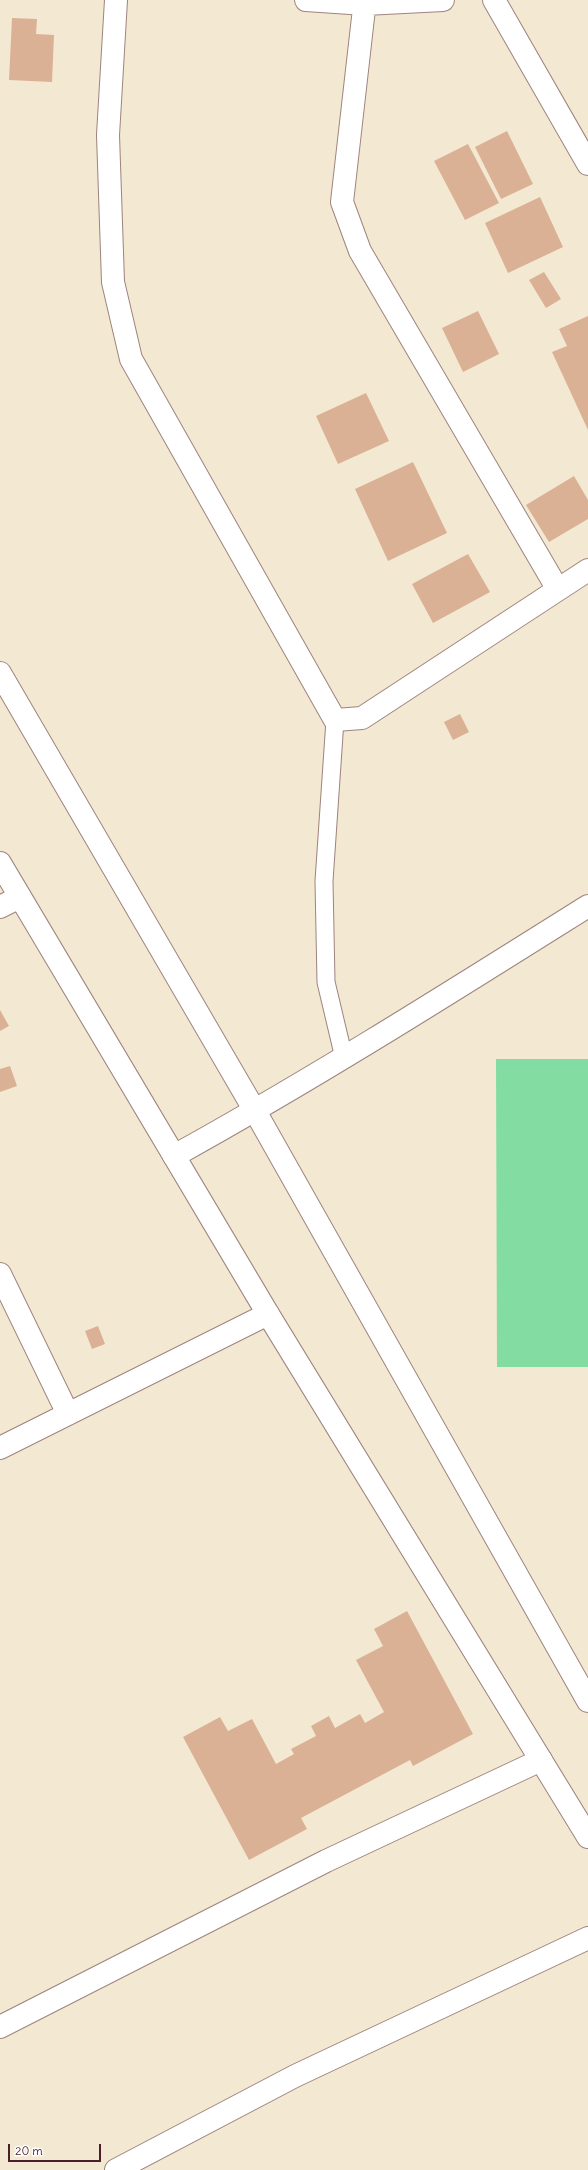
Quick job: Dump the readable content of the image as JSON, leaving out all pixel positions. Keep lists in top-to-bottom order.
{
  "scale_bar": "20 m"
}
